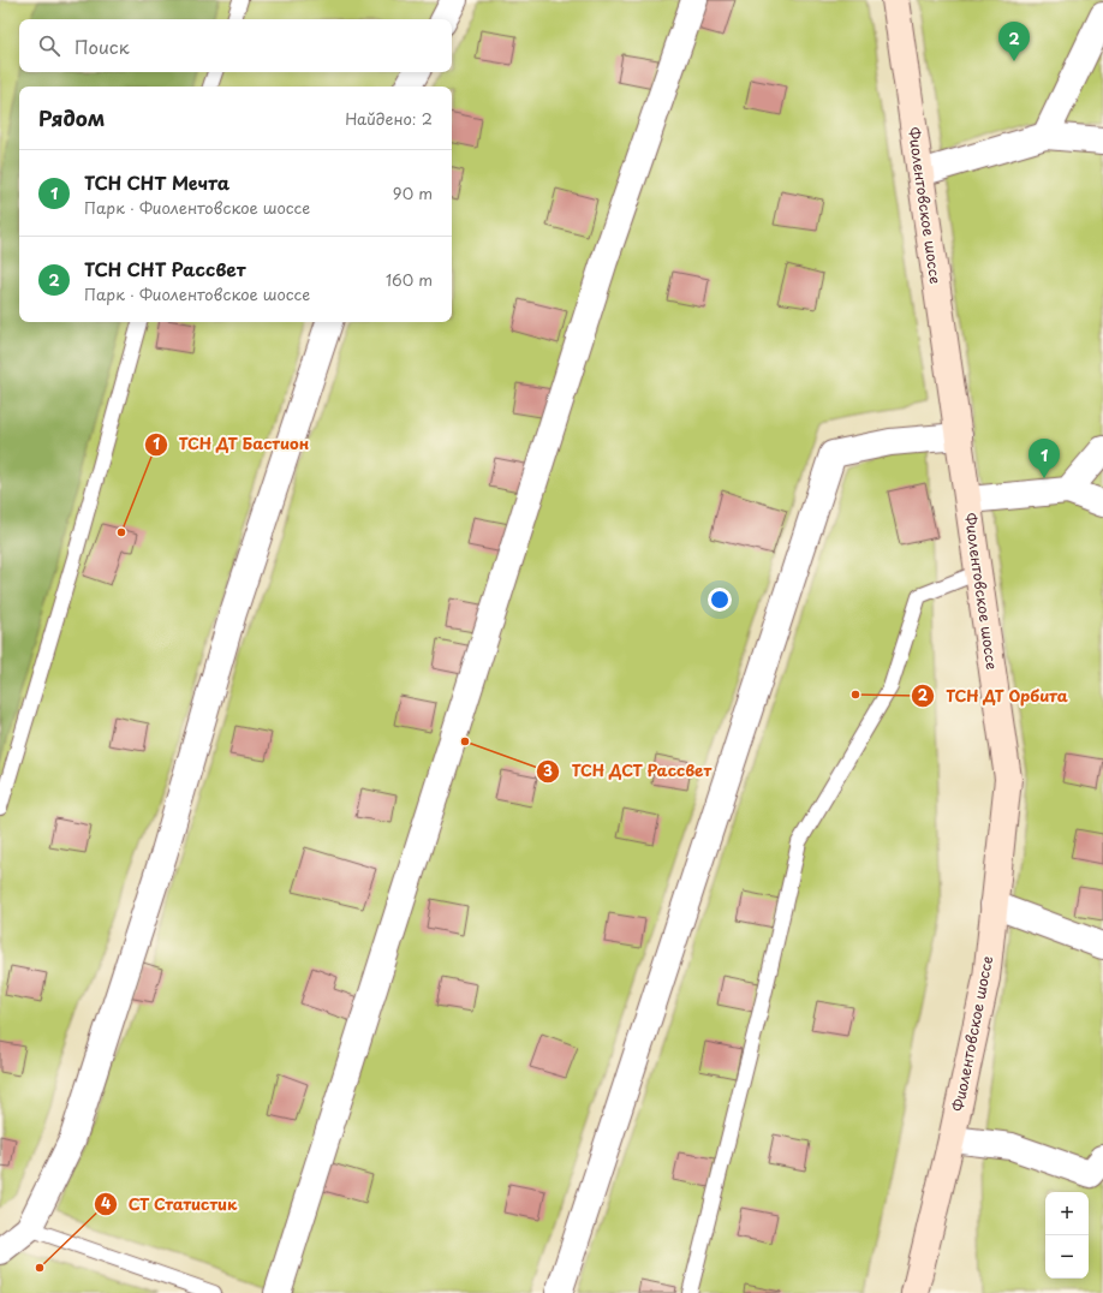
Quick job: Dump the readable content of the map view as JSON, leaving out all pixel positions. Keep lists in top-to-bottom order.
{
  "streets": {
    "main road": ["Фиолентовское шоссе"]
  },
  "places": [
    "ТСН ДТ Бастион",
    "ТСН ДТ Орбита",
    "ТСН ДСТ Рассвет",
    "СТ Статистик"
  ],
  "page": {
    "search": "Поиск",
    "pins": ["2", "1"],
    "heading": ["Рядом", "Найдено: 2"],
    "list": [
      {
        "mark": "1",
        "name": "ТСН СНТ Мечта",
        "note": "Парк · Фиолентовское шоссе",
        "value": "90 m"
      },
      {
        "mark": "2",
        "name": "ТСН СНТ Рассвет",
        "note": "Парк · Фиолентовское шоссе",
        "value": "160 m"
      }
    ],
    "map_buttons": ["+", "−"]
  }
}
